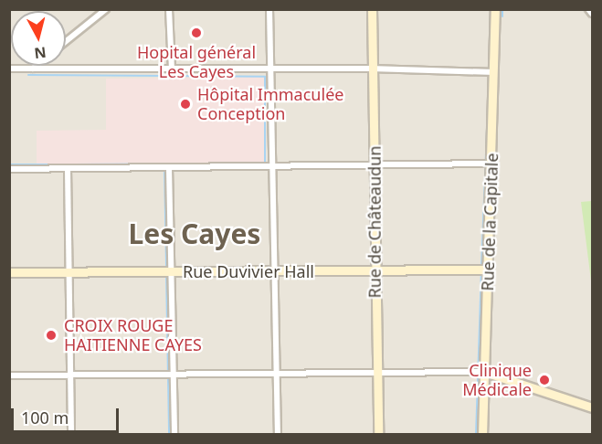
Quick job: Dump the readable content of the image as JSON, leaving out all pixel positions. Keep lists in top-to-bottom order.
{
  "streets": {
    "street": ["Rue de Châteaudun", "Rue de la Capitale", "Rue Duvivier Hall"]
  },
  "crossings": [
    ["Rue de Châteaudun", "Rue Duvivier Hall"],
    ["Rue de la Capitale", "Rue Duvivier Hall"]
  ],
  "districts": ["Les Cayes"],
  "places": [
    "Hopital général Les Cayes",
    "Hôpital Immaculée Conception",
    "CROIX ROUGE HAITIENNE CAYES",
    "Clinique Médicale"
  ],
  "scale_bar": "100 m",
  "north": "bottom"
}
